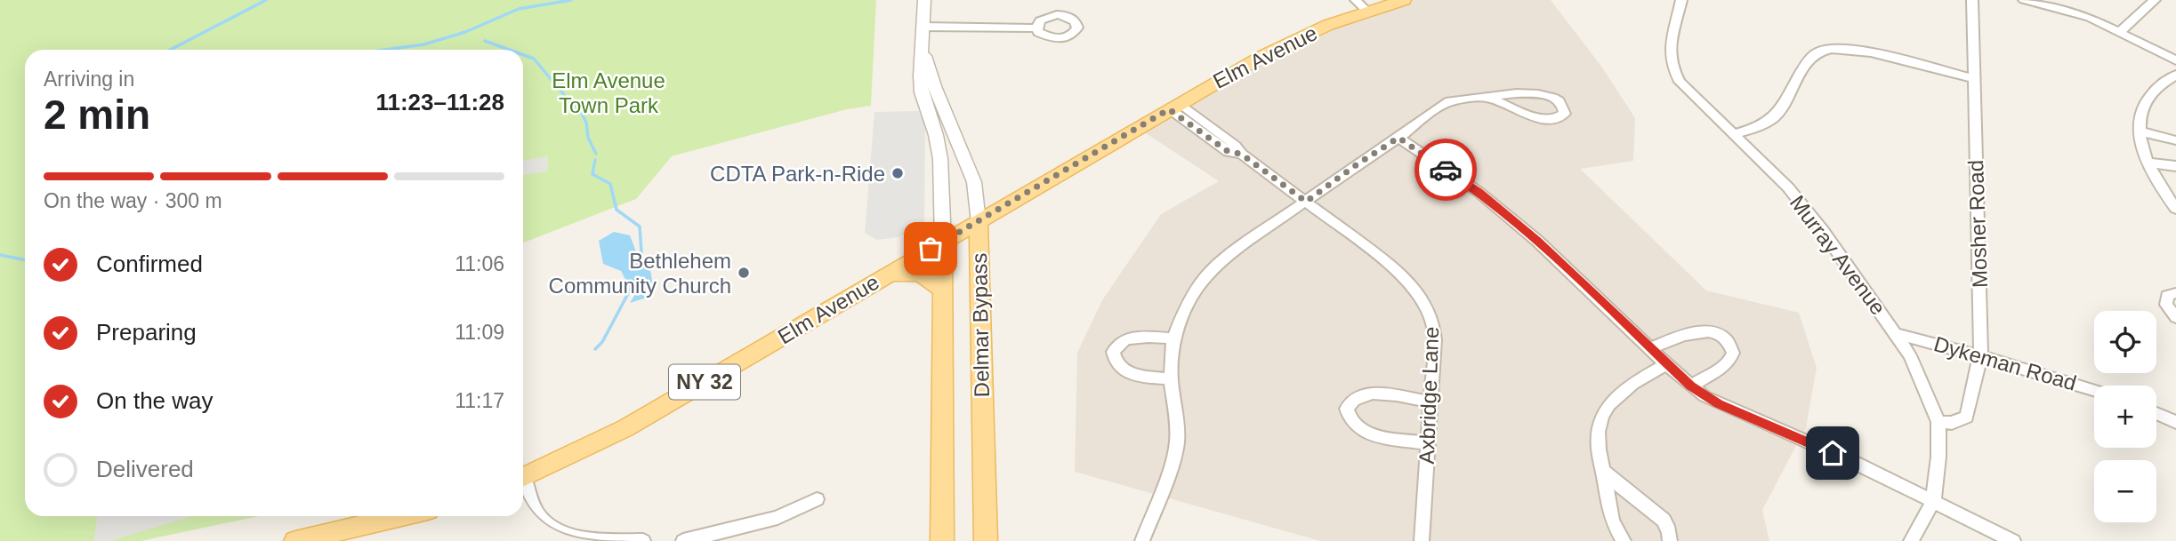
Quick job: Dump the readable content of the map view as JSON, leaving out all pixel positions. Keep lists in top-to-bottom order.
{
  "streets": {
    "main road": ["Elm Avenue", "Delmar Bypass", "NY 32"],
    "street": [
      "Mosher Road",
      "Murray Avenue",
      "Dykeman Road",
      "Axbridge Lane"
    ]
  },
  "crossings": [
    ["Elm Avenue", "Delmar Bypass"],
    ["Elm Avenue", "NY 32"],
    ["Elm Avenue", "Axbridge Lane"],
    ["Mosher Road", "Murray Avenue"],
    ["Mosher Road", "Dykeman Road"],
    ["Murray Avenue", "Dykeman Road"],
    ["Delmar Bypass", "NY 32"]
  ],
  "parks": ["Elm Avenue Town Park"],
  "places": ["CDTA Park-n-Ride", "Bethlehem Community Church"],
  "page": {
    "heading": ["2 min", "Arriving in", "11:23–11:28"],
    "bar": "On the way · 300 m",
    "list": [
      ["Confirmed", "11:06"],
      ["Preparing", "11:09"],
      ["On the way", "11:17"],
      "Delivered"
    ],
    "map_buttons": ["+", "−"]
  }
}
